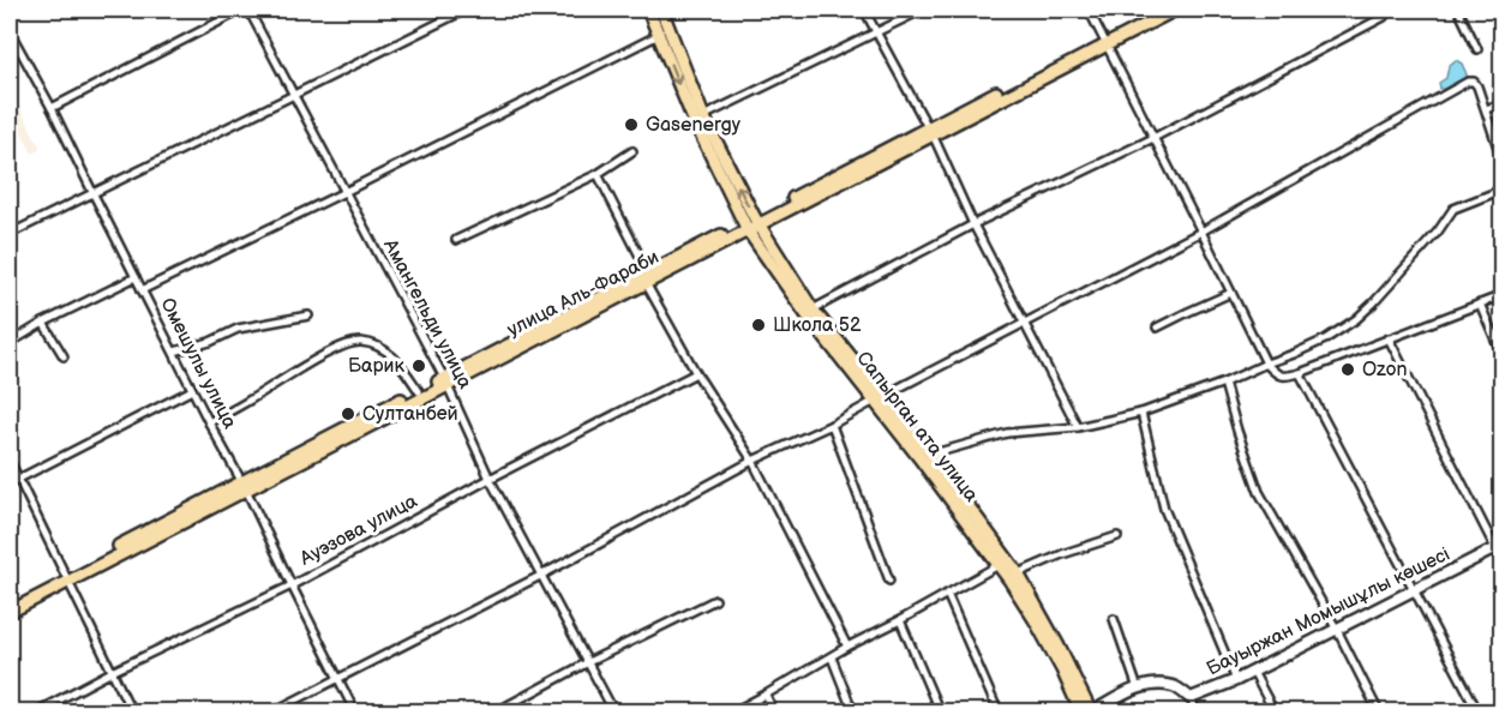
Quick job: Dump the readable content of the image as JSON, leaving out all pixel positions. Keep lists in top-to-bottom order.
{
  "streets": {
    "main road": ["улица Аль-Фараби", "Сапырган ата улица"],
    "street": [
      "Амангельди улица",
      "Омешулы улица",
      "Ауэзова улица",
      "Бауыржан Момышұлы көшесі"
    ]
  },
  "crossings": [
    ["улица Аль-Фараби", "Амангельди улица"],
    ["улица Аль-Фараби", "Омешулы улица"],
    ["улица Аль-Фараби", "Сапырган ата улица"],
    ["Амангельди улица", "Ауэзова улица"],
    ["Омешулы улица", "Ауэзова улица"],
    ["Сапырган ата улица", "Бауыржан Момышұлы көшесі"]
  ],
  "places": [
    "Gasenergy",
    "Школа 52",
    "Барик",
    "Ozon",
    "Султанбей"
  ]
}
